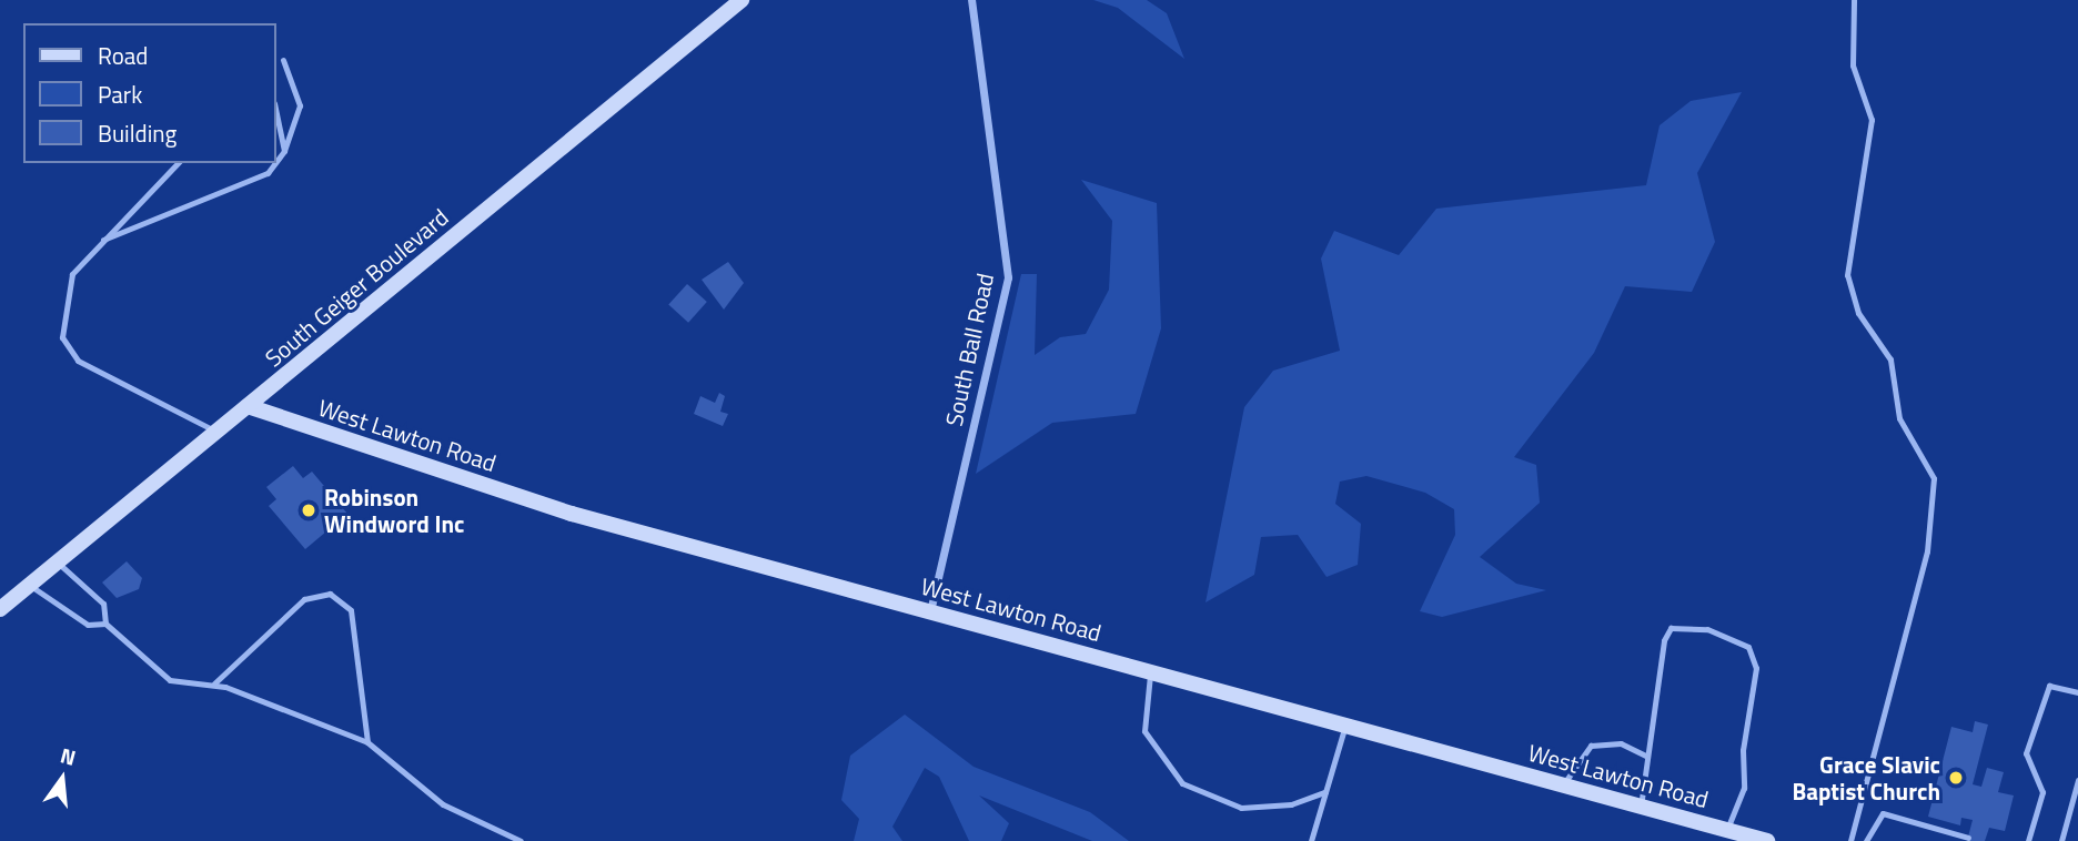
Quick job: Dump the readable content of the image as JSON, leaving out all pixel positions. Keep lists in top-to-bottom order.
{
  "streets": {
    "street": ["South Geiger Boulevard", "South Ball Road", "West Lawton Road"]
  },
  "crossings": [
    ["South Geiger Boulevard", "West Lawton Road"],
    ["South Ball Road", "West Lawton Road"]
  ],
  "places": ["Robinson Windword Inc", "Grace Slavic Baptist Church"],
  "legend": ["Road", "Park", "Building"],
  "north": "top"
}
